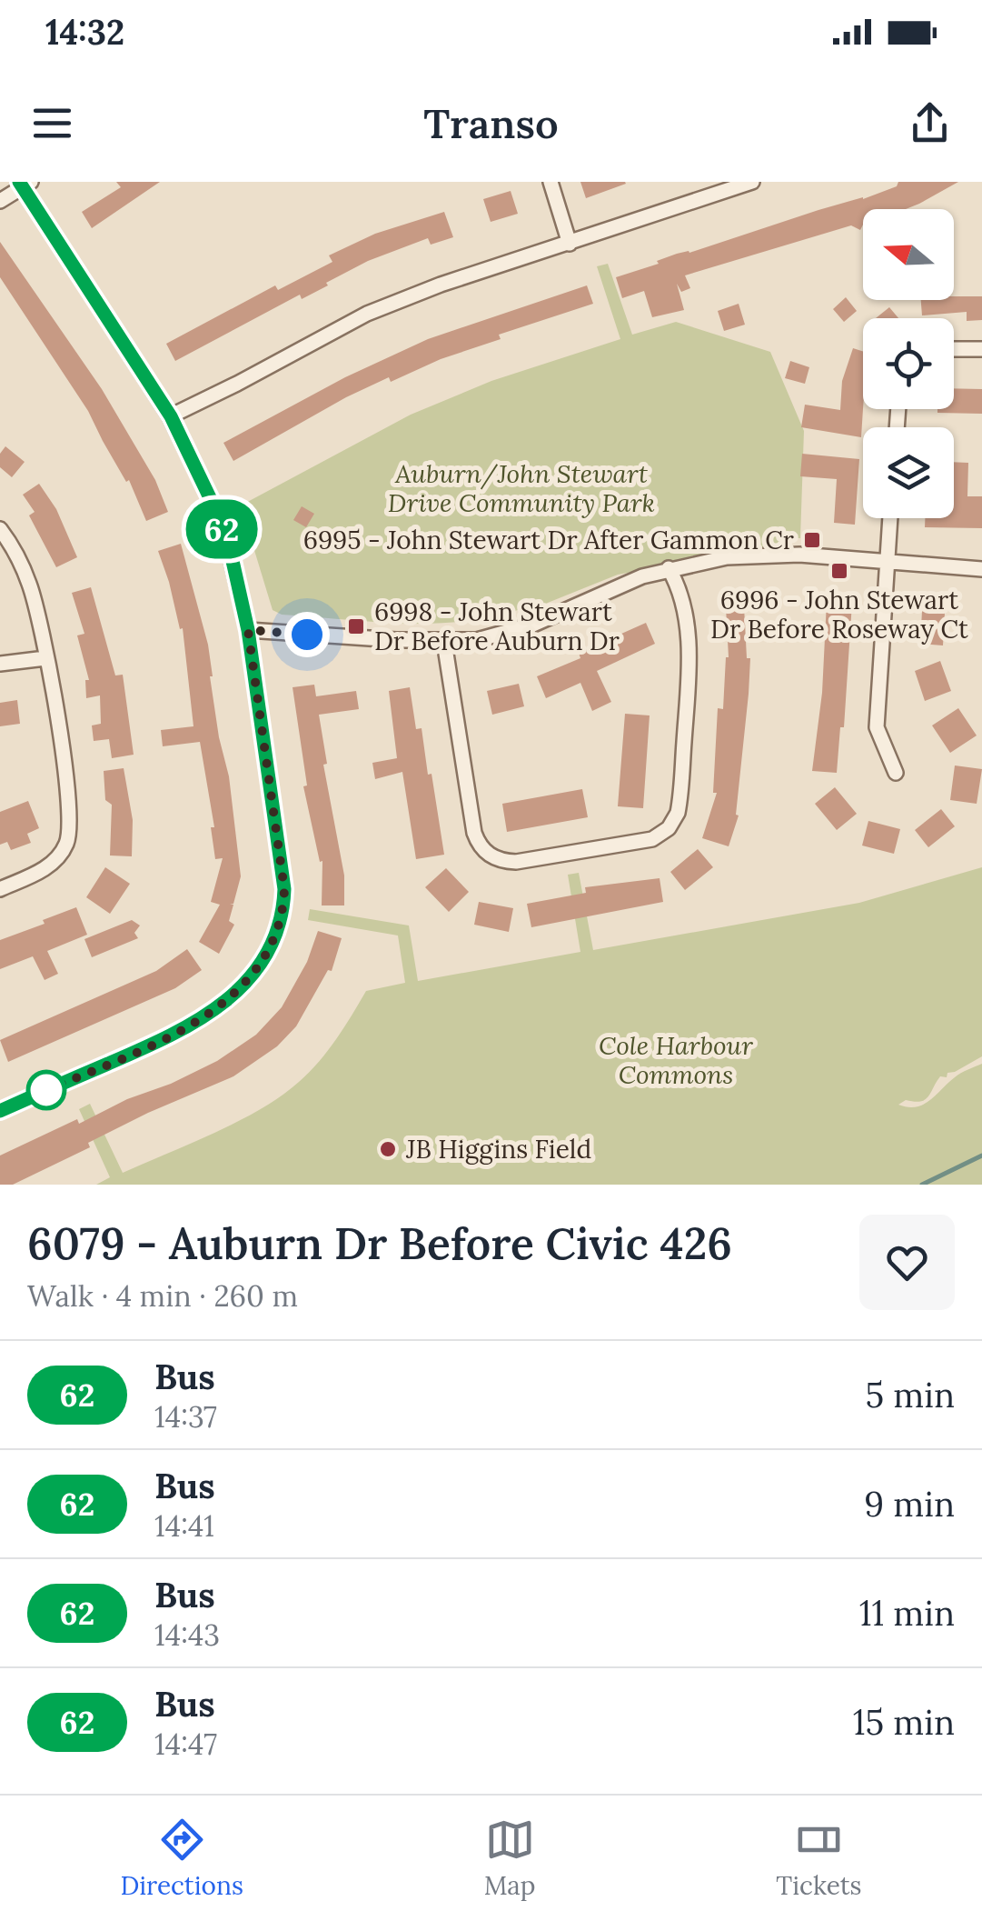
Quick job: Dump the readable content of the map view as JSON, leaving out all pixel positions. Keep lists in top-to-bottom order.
{
  "parks": ["Auburn/John Stewart Drive Community Park", "Cole Harbour Commons"],
  "places": {
    "transit": ["6995 - John Stewart Dr After Gammon Cr", "6996 - John Stewart Dr Before Roseway Ct", "6998 - John Stewart Dr Before Auburn Dr"],
    "other": ["JB Higgins Field"]
  },
  "lines": ["bus line 62"],
  "north": "left",
  "page": {
    "status": "14:32",
    "header": "Transo",
    "on_map": "62",
    "heading": ["6079 - Auburn Dr Before Civic 426", "Walk · 4 min · 260 m"],
    "list": [
      {
        "mark": "62",
        "name": "Bus",
        "note": "14:37",
        "value": "5 min"
      },
      {
        "mark": "62",
        "name": "Bus",
        "note": "14:41",
        "value": "9 min"
      },
      {
        "mark": "62",
        "name": "Bus",
        "note": "14:43",
        "value": "11 min"
      },
      {
        "mark": "62",
        "name": "Bus",
        "note": "14:47",
        "value": "15 min"
      }
    ],
    "tabs": ["Directions", "Map", "Tickets"]
  }
}
